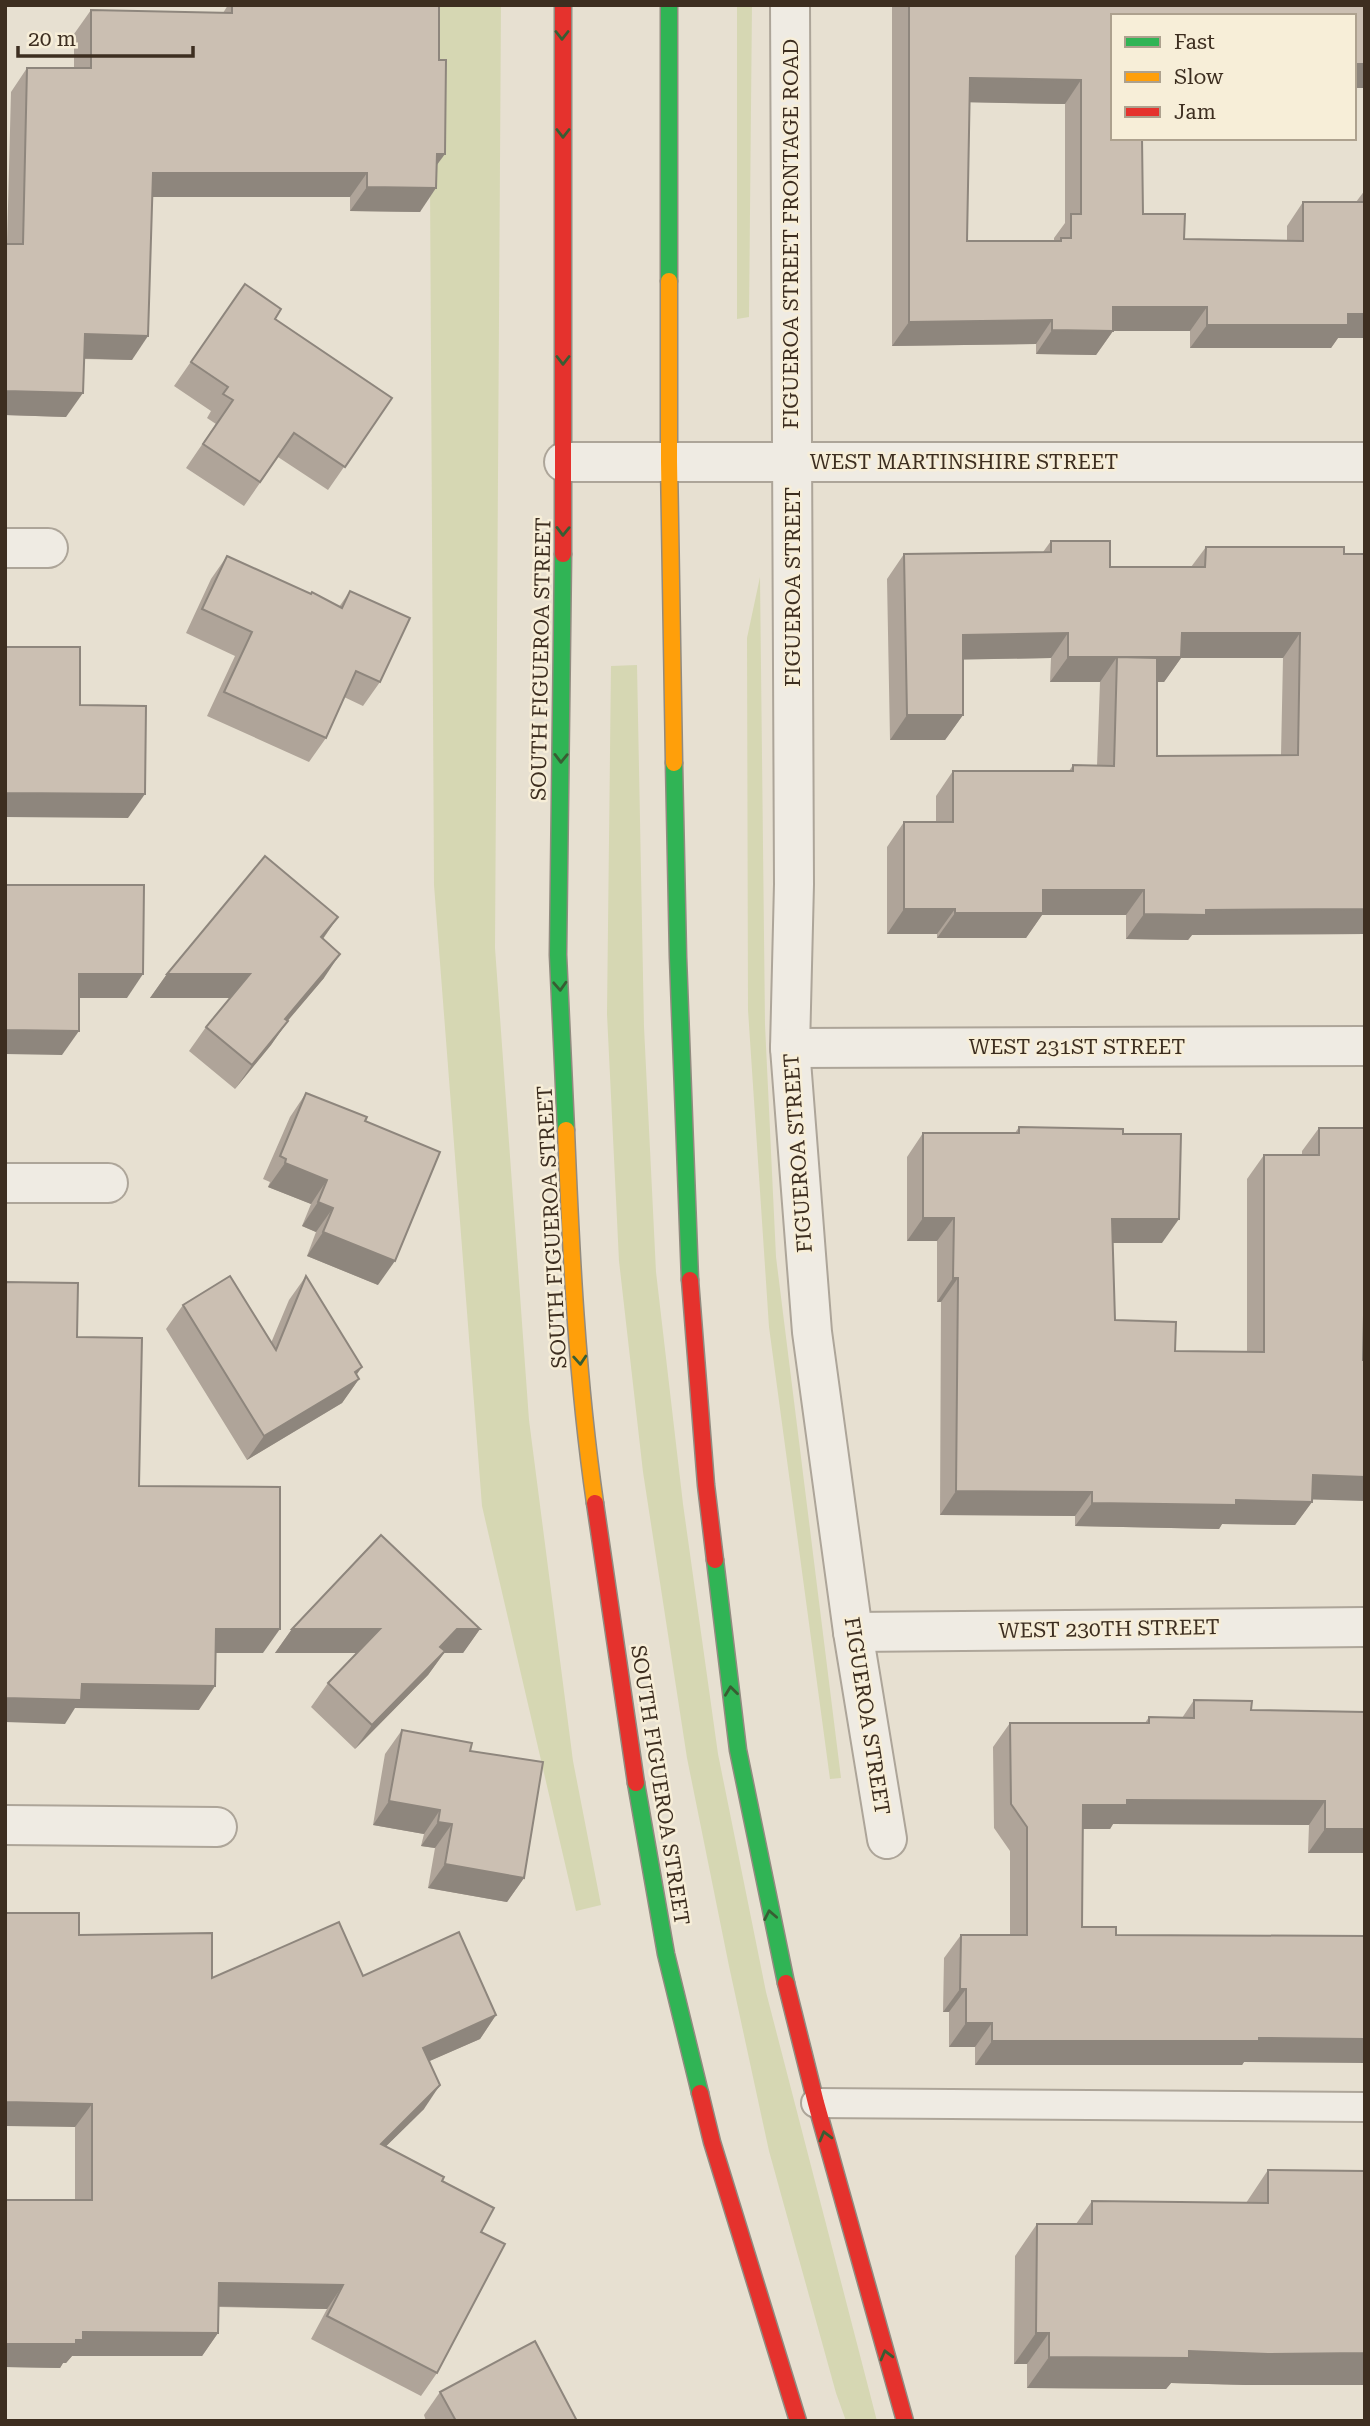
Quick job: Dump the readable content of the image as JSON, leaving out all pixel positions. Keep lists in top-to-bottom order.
{
  "streets": {
    "main road": ["SOUTH FIGUEROA STREET"],
    "street": [
      "FIGUEROA STREET FRONTAGE ROAD",
      "WEST MARTINSHIRE STREET",
      "FIGUEROA STREET",
      "WEST 231ST STREET",
      "WEST 230TH STREET"
    ]
  },
  "crossings": [
    ["FIGUEROA STREET FRONTAGE ROAD", "WEST MARTINSHIRE STREET"],
    ["FIGUEROA STREET FRONTAGE ROAD", "FIGUEROA STREET"],
    ["WEST MARTINSHIRE STREET", "FIGUEROA STREET"],
    ["WEST MARTINSHIRE STREET", "SOUTH FIGUEROA STREET"],
    ["FIGUEROA STREET", "WEST 231ST STREET"],
    ["FIGUEROA STREET", "WEST 230TH STREET"]
  ],
  "legend": ["Fast", "Slow", "Jam"],
  "scale_bar": "20 m"
}
